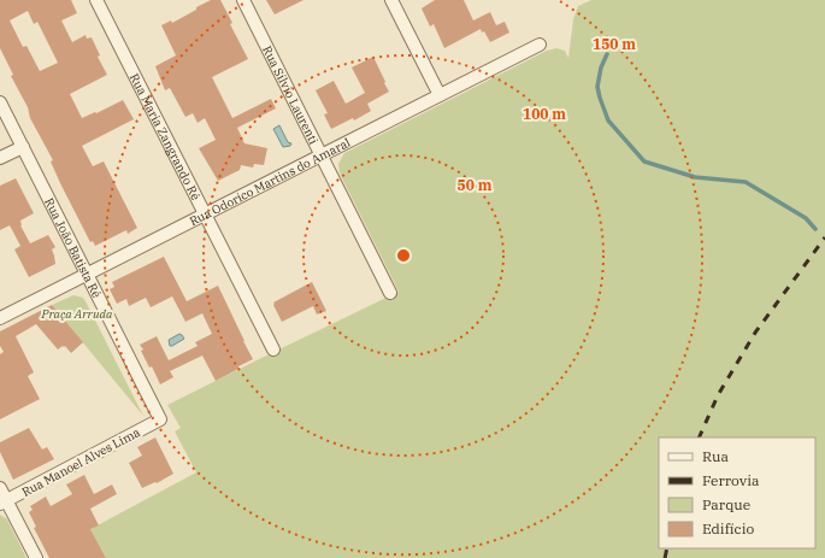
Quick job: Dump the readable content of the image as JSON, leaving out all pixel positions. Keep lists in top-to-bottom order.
{
  "streets": {
    "street": [
      "Rua Sílvio Laurenti",
      "Rua Maria Zangrando Ré",
      "Rua Odorico Martins do Amaral",
      "Rua João Batista Ré",
      "Rua Manoel Alves Lima"
    ]
  },
  "crossings": [
    ["Rua Sílvio Laurenti", "Rua Odorico Martins do Amaral"],
    ["Rua Maria Zangrando Ré", "Rua Odorico Martins do Amaral"],
    ["Rua Odorico Martins do Amaral", "Rua João Batista Ré"],
    ["Rua João Batista Ré", "Rua Manoel Alves Lima"]
  ],
  "parks": ["Praça Arruda"],
  "legend": [
    "Rua",
    "Ferrovia",
    "Parque",
    "Edifício"
  ],
  "rings": ["150 m", "100 m", "50 m"]
}
